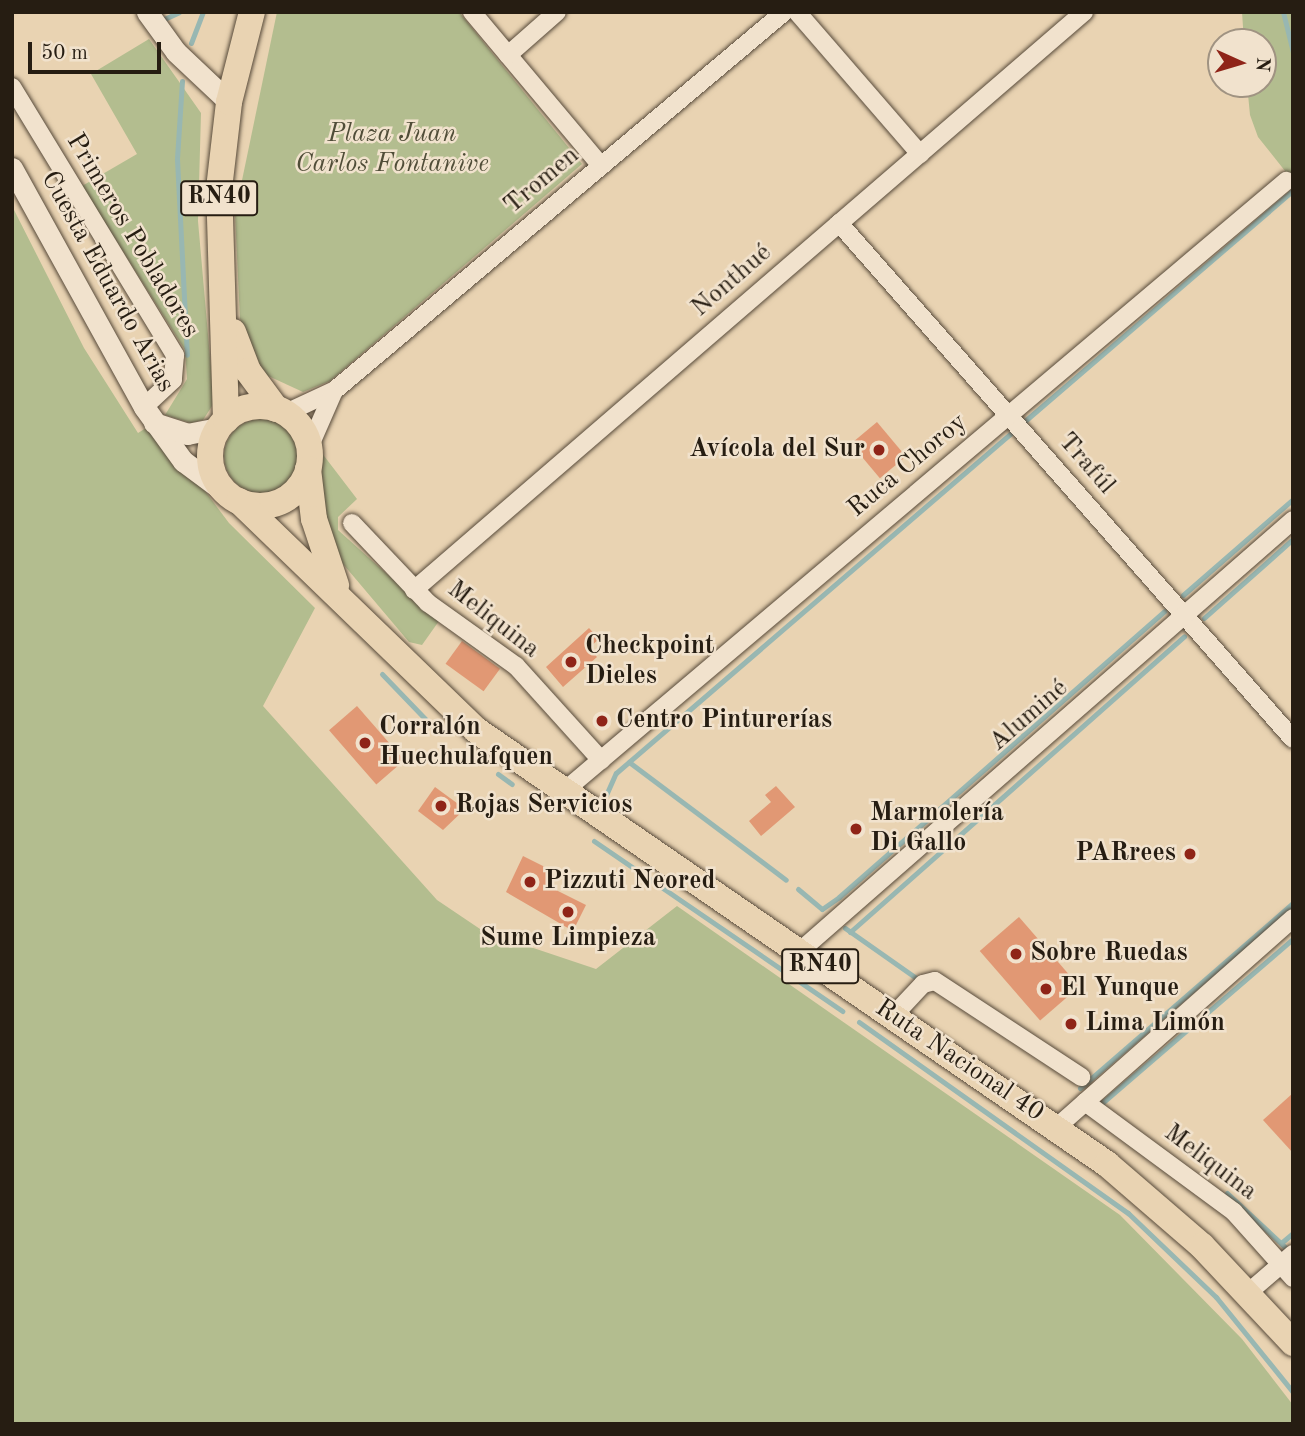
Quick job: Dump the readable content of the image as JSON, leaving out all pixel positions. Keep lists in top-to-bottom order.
{
  "streets": {
    "main road": ["RN40", "Ruta Nacional 40"],
    "street": [
      "Tromen",
      "Primeros Pobladores",
      "Nonthué",
      "Cuesta Eduardo Arias",
      "Trafúl",
      "Ruca Choroy",
      "Meliquina",
      "Aluminé"
    ]
  },
  "crossings": [
    ["Tromen", "RN40"],
    ["Tromen", "Cuesta Eduardo Arias"],
    ["Tromen", "Ruta Nacional 40"],
    ["RN40", "Cuesta Eduardo Arias"],
    ["RN40", "Ruta Nacional 40"],
    ["Primeros Pobladores", "Cuesta Eduardo Arias"],
    ["Nonthué", "Trafúl"],
    ["Nonthué", "Meliquina"],
    ["Cuesta Eduardo Arias", "Ruta Nacional 40"],
    ["Trafúl", "Ruca Choroy"],
    ["Trafúl", "Aluminé"],
    ["Ruca Choroy", "Meliquina"],
    ["Ruca Choroy", "Ruta Nacional 40"],
    ["Aluminé", "Ruta Nacional 40"]
  ],
  "parks": ["Plaza Juan Carlos Fontanive"],
  "places": [
    "Avícola del Sur",
    "Checkpoint Dieles",
    "Centro Pinturerías",
    "Corralón Huechulafquen",
    "Rojas Servicios",
    "Marmolería Di Gallo",
    "PARrees",
    "Pizzuti Neored",
    "Sume Limpieza",
    "Sobre Ruedas",
    "El Yunque",
    "Lima Limón"
  ],
  "scale_bar": "50 m",
  "north": "right"
}
